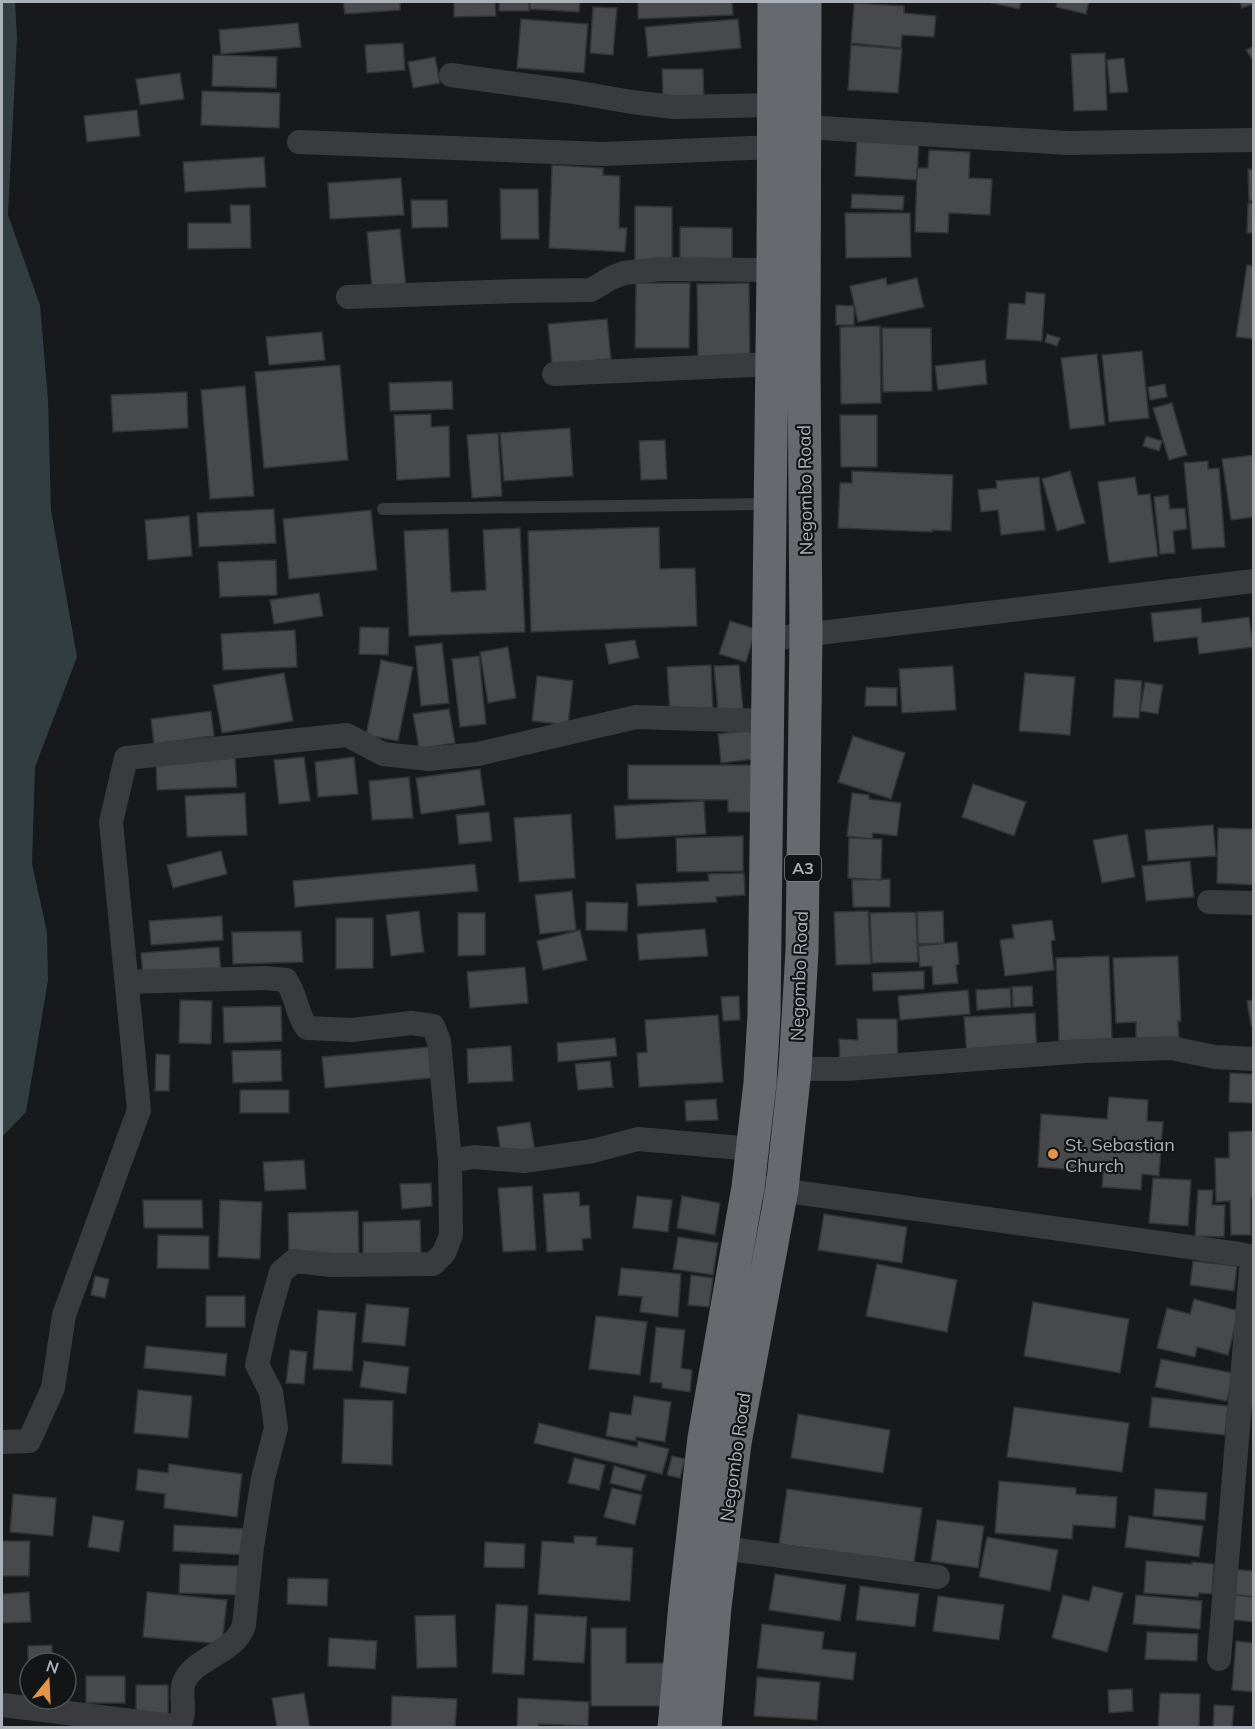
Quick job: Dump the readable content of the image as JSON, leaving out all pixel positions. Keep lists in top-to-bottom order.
{
  "streets": {
    "highway": ["Negombo Road", "A3"]
  },
  "places": ["St. Sebastian Church"],
  "north": "top"
}
